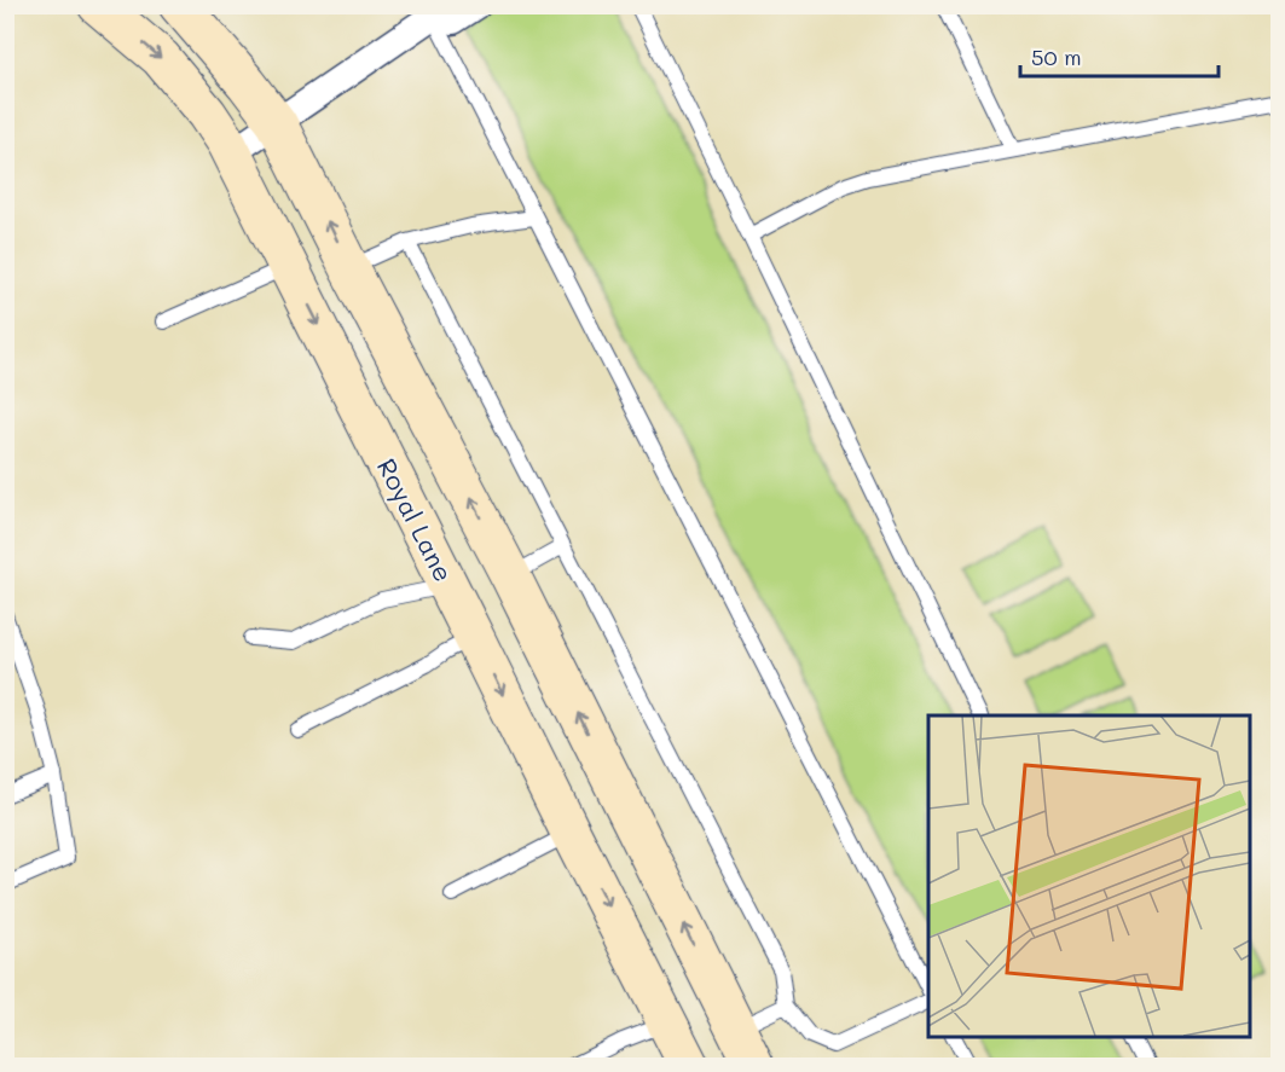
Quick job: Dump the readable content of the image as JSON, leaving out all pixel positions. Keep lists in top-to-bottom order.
{
  "streets": {
    "main road": ["Royal Lane"]
  },
  "scale_bar": "50 m"
}
